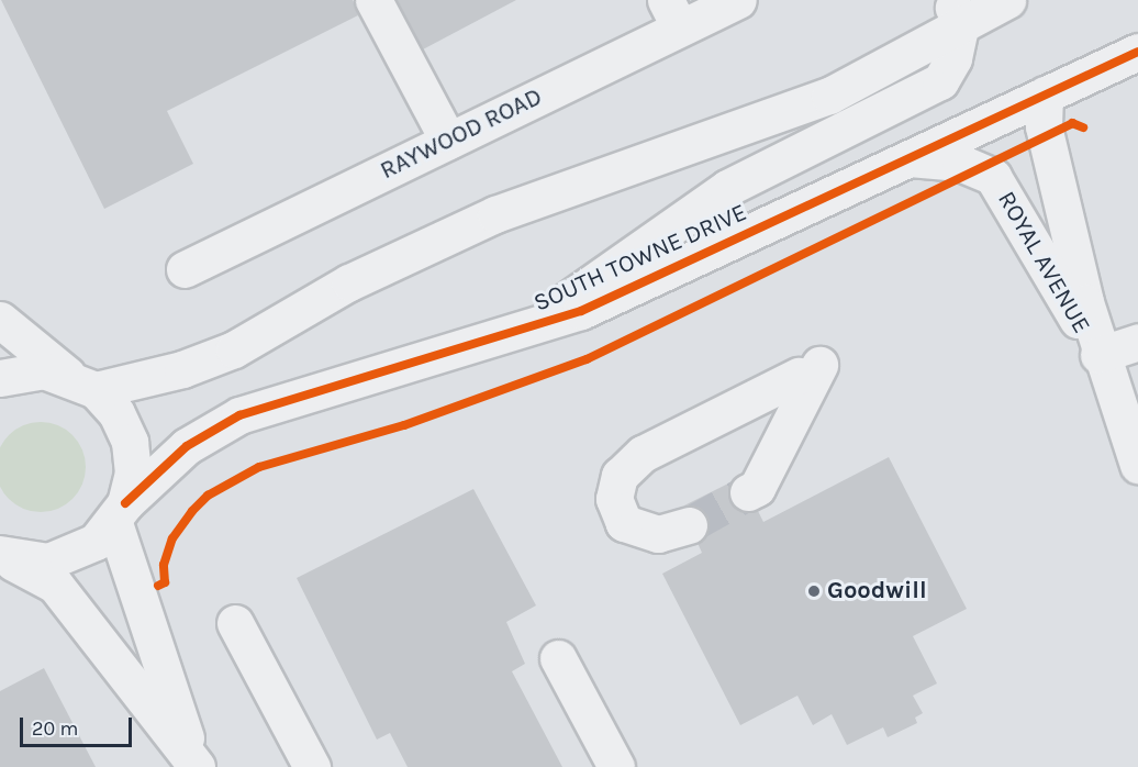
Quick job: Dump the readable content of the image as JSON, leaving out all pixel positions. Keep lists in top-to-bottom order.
{
  "streets": {
    "street": ["RAYWOOD ROAD", "SOUTH TOWNE DRIVE", "ROYAL AVENUE"]
  },
  "crossings": [
    ["SOUTH TOWNE DRIVE", "ROYAL AVENUE"]
  ],
  "places": ["Goodwill"],
  "scale_bar": "20 m"
}
